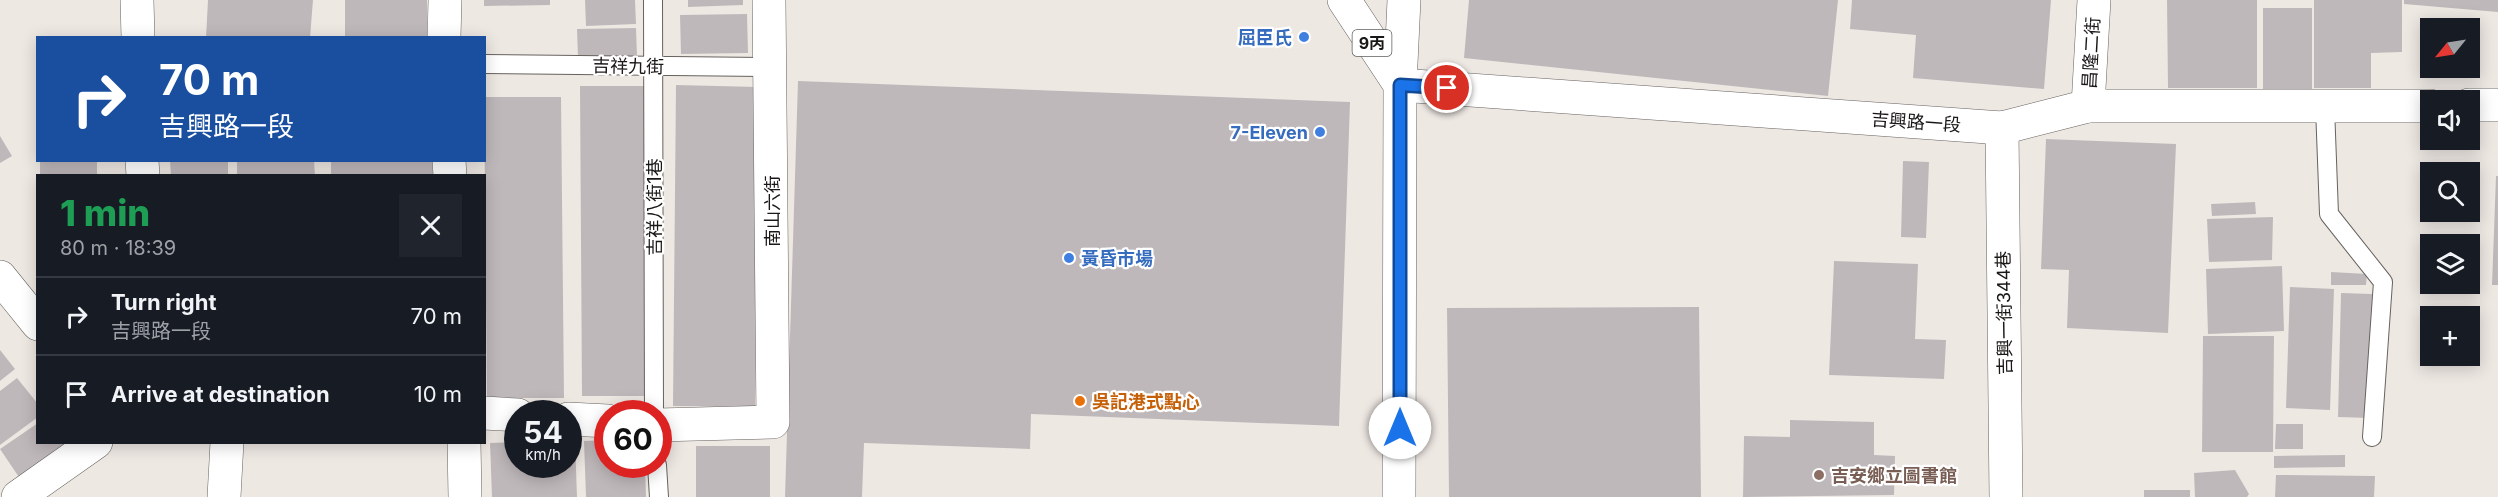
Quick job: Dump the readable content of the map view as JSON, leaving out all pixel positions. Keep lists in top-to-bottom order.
{
  "streets": {
    "street": [
      "9丙",
      "昌隆二街",
      "吉興路一段",
      "南山六街",
      "吉興一街344巷"
    ],
    "lane": ["吉祥九街", "吉祥八街1巷"]
  },
  "crossings": [
    ["9丙", "吉興路一段"],
    ["昌隆二街", "吉興路一段"],
    ["吉祥九街", "吉祥八街1巷"],
    ["吉祥九街", "南山六街"],
    ["吉興路一段", "吉興一街344巷"]
  ],
  "places": [
    "屈臣氏",
    "7-Eleven",
    "黃昏市場",
    "吳記港式點心",
    "吉安鄉立圖書館"
  ],
  "north": "bottom left",
  "page": {
    "map_buttons": "+",
    "turn": ["70 m", "吉興路一段"],
    "heading": ["1 min", "80 m · 18:39"],
    "list": [
      {
        "name": "Turn right",
        "note": "吉興路一段",
        "value": "70 m"
      },
      {
        "name": "Arrive at destination",
        "value": "10 m"
      }
    ],
    "speed": "54 km/h",
    "limit": "60"
  }
}
